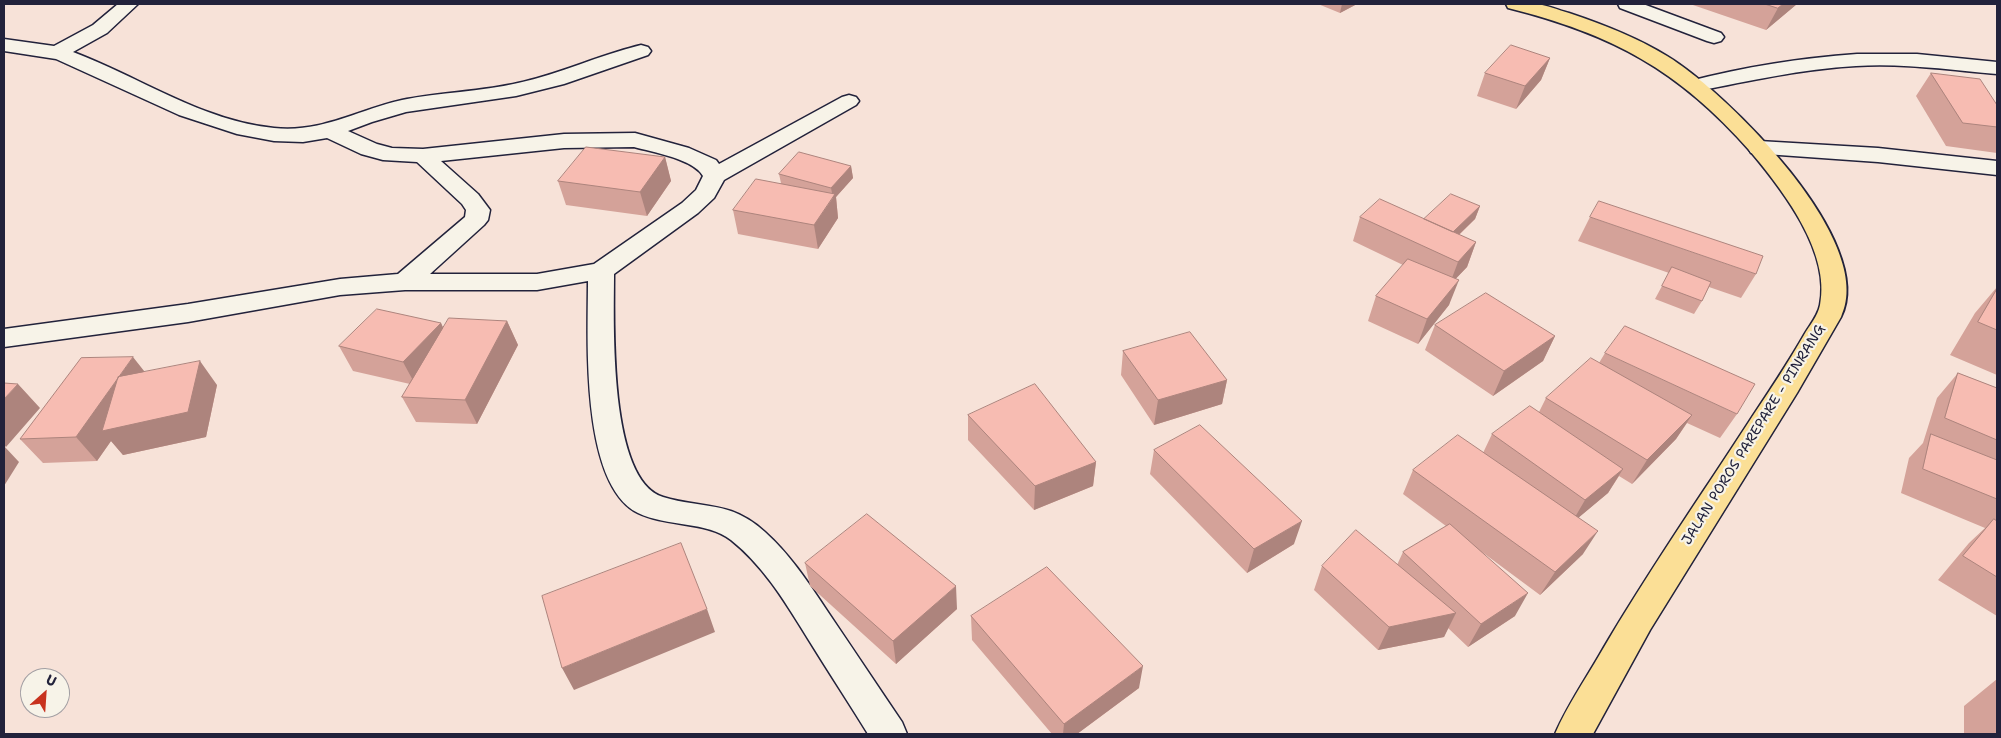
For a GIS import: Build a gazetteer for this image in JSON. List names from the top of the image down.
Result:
{
  "streets": {
    "highway": ["JALAN POROS PAREPARE - PINRANG"]
  },
  "north": "top right"
}
